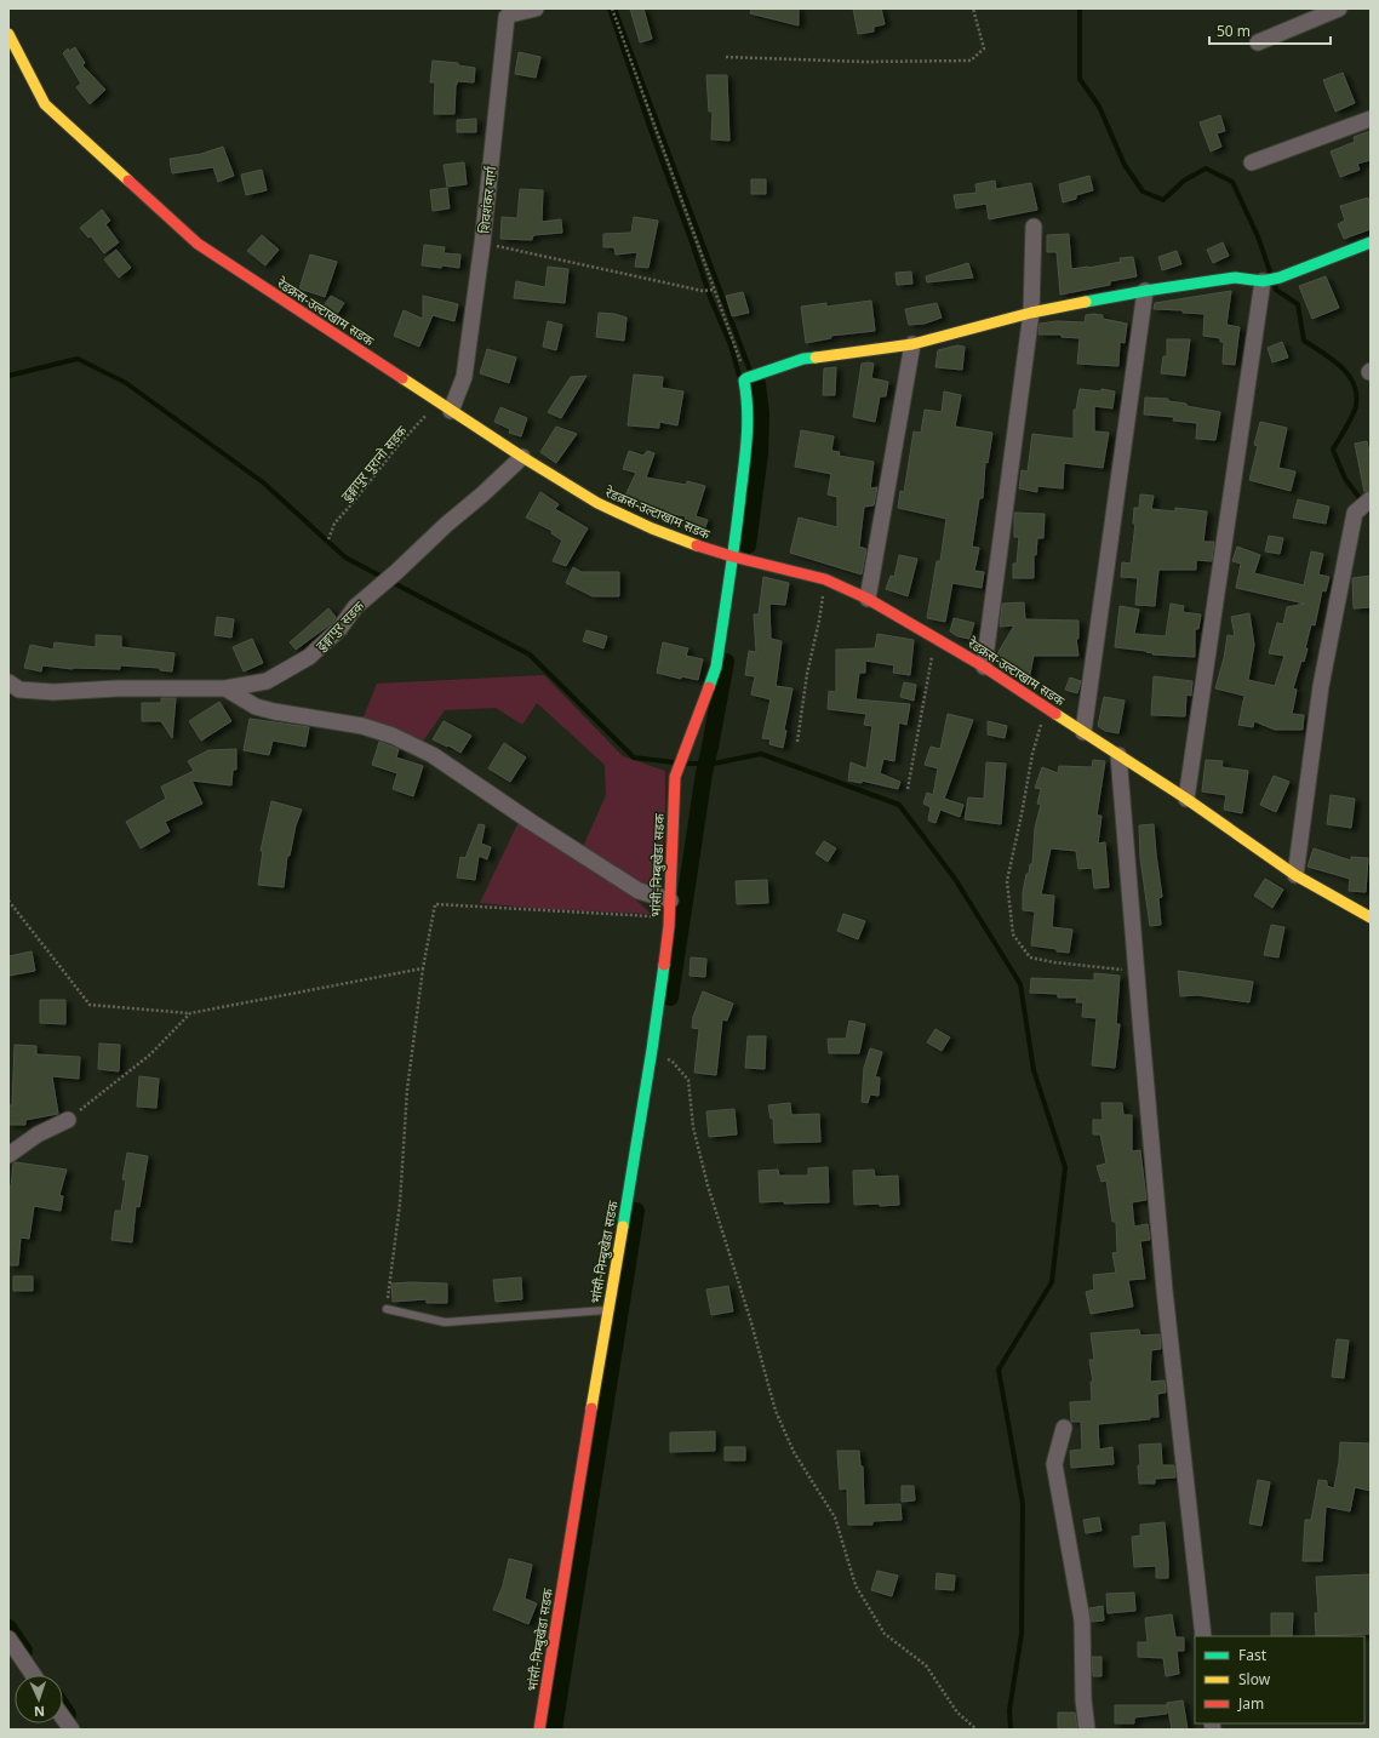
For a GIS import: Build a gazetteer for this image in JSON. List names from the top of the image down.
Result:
{
  "streets": {
    "street": [
      "शिवशंकर मार्ग",
      "रेडक्रस-उल्टाखाम सडक",
      "ढुङ्गापुर सडक",
      "भांसी-निम्बुखेडा सडक"
    ],
    "path": ["ढुङ्गापुर पुरानो सडक"]
  },
  "crossings": [
    ["शिवशंकर मार्ग", "रेडक्रस-उल्टाखाम सडक"],
    ["शिवशंकर मार्ग", "ढुङ्गापुर पुरानो सडक"],
    ["रेडक्रस-उल्टाखाम सडक", "ढुङ्गापुर पुरानो सडक"],
    ["रेडक्रस-उल्टाखाम सडक", "ढुङ्गापुर सडक"],
    ["रेडक्रस-उल्टाखाम सडक", "भांसी-निम्बुखेडा सडक"]
  ],
  "legend": ["Fast", "Slow", "Jam"],
  "scale_bar": "50 m",
  "north": "bottom"
}
